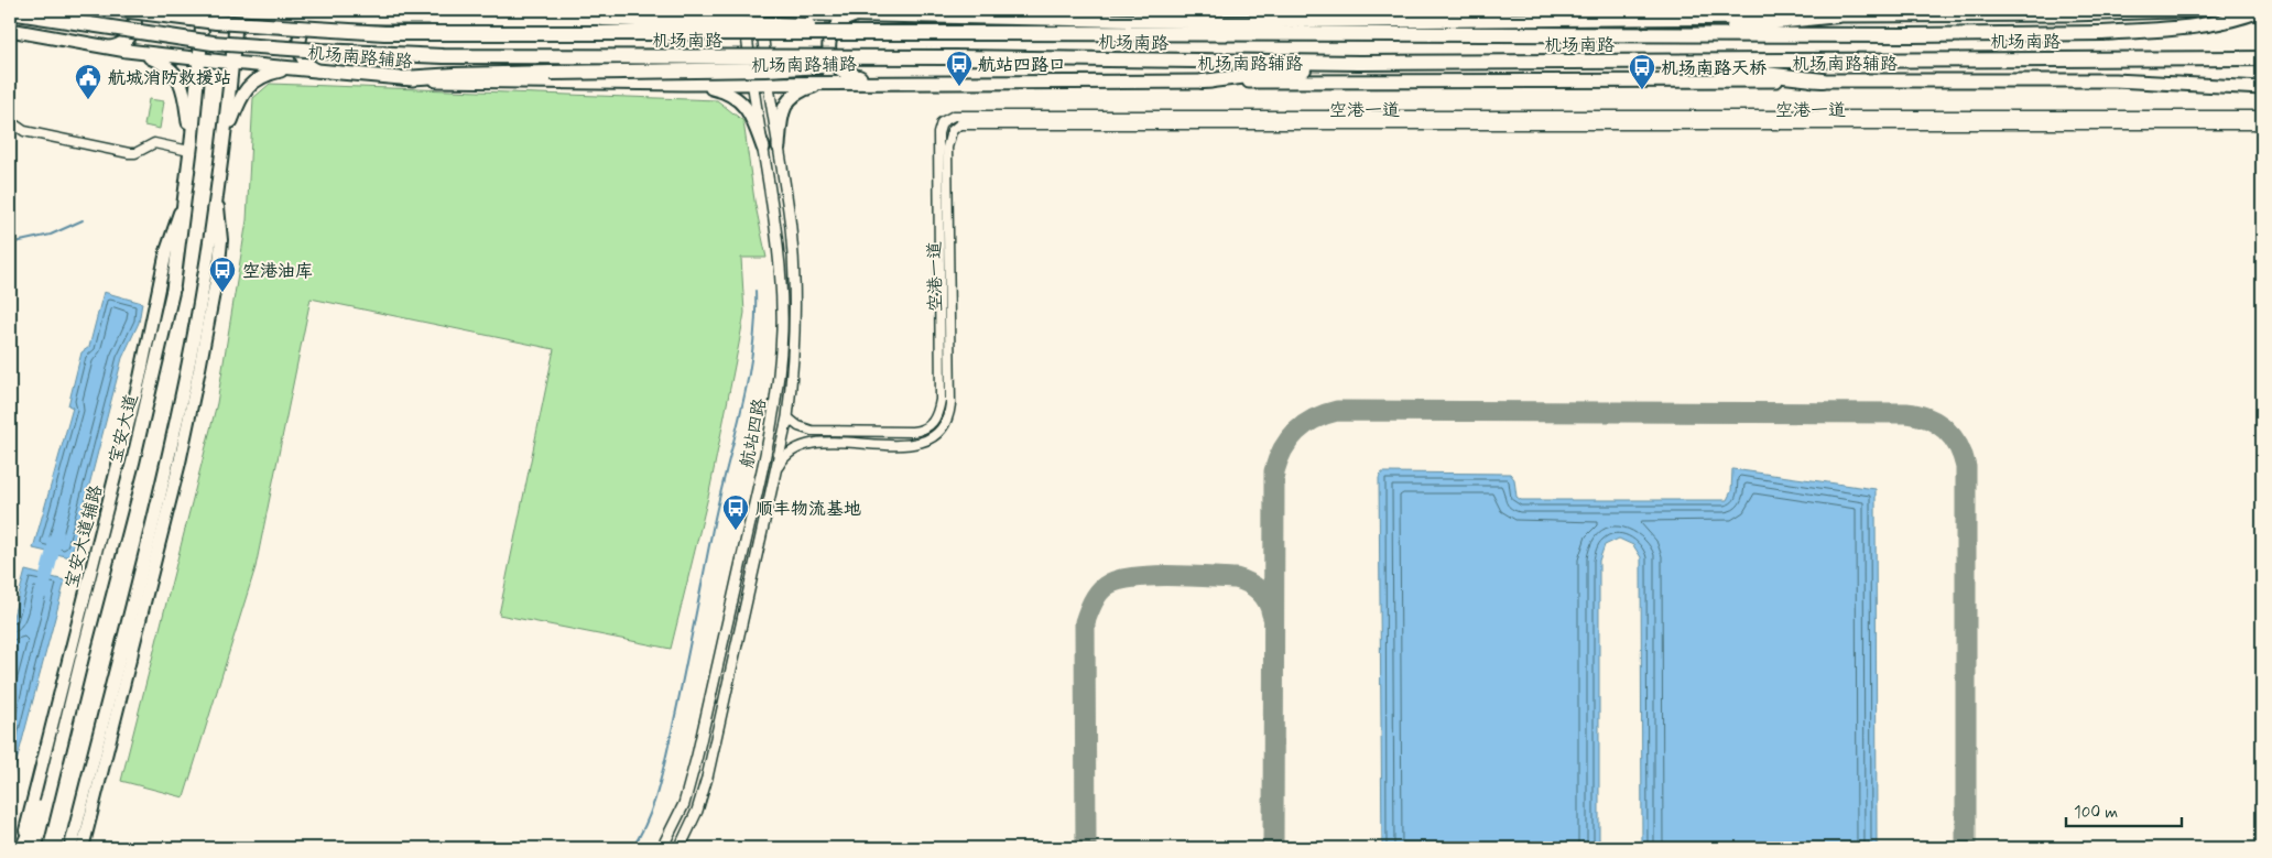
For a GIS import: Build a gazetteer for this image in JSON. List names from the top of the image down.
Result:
{
  "streets": {
    "highway": ["机场南路"],
    "main road": ["机场南路辅路", "宝安大道", "宝安大道辅路"],
    "street": ["空港一道", "航站四路"]
  },
  "crossings": [
    ["机场南路辅路", "宝安大道"],
    ["机场南路辅路", "航站四路"],
    ["空港一道", "航站四路"],
    ["宝安大道", "宝安大道辅路"]
  ],
  "places": {
    "bus stop": [
      "航站四路口",
      "机场南路天桥",
      "空港油库",
      "顺丰物流基地"
    ],
    "public building": ["航城消防救援站"]
  },
  "scale_bar": "100 m"
}
